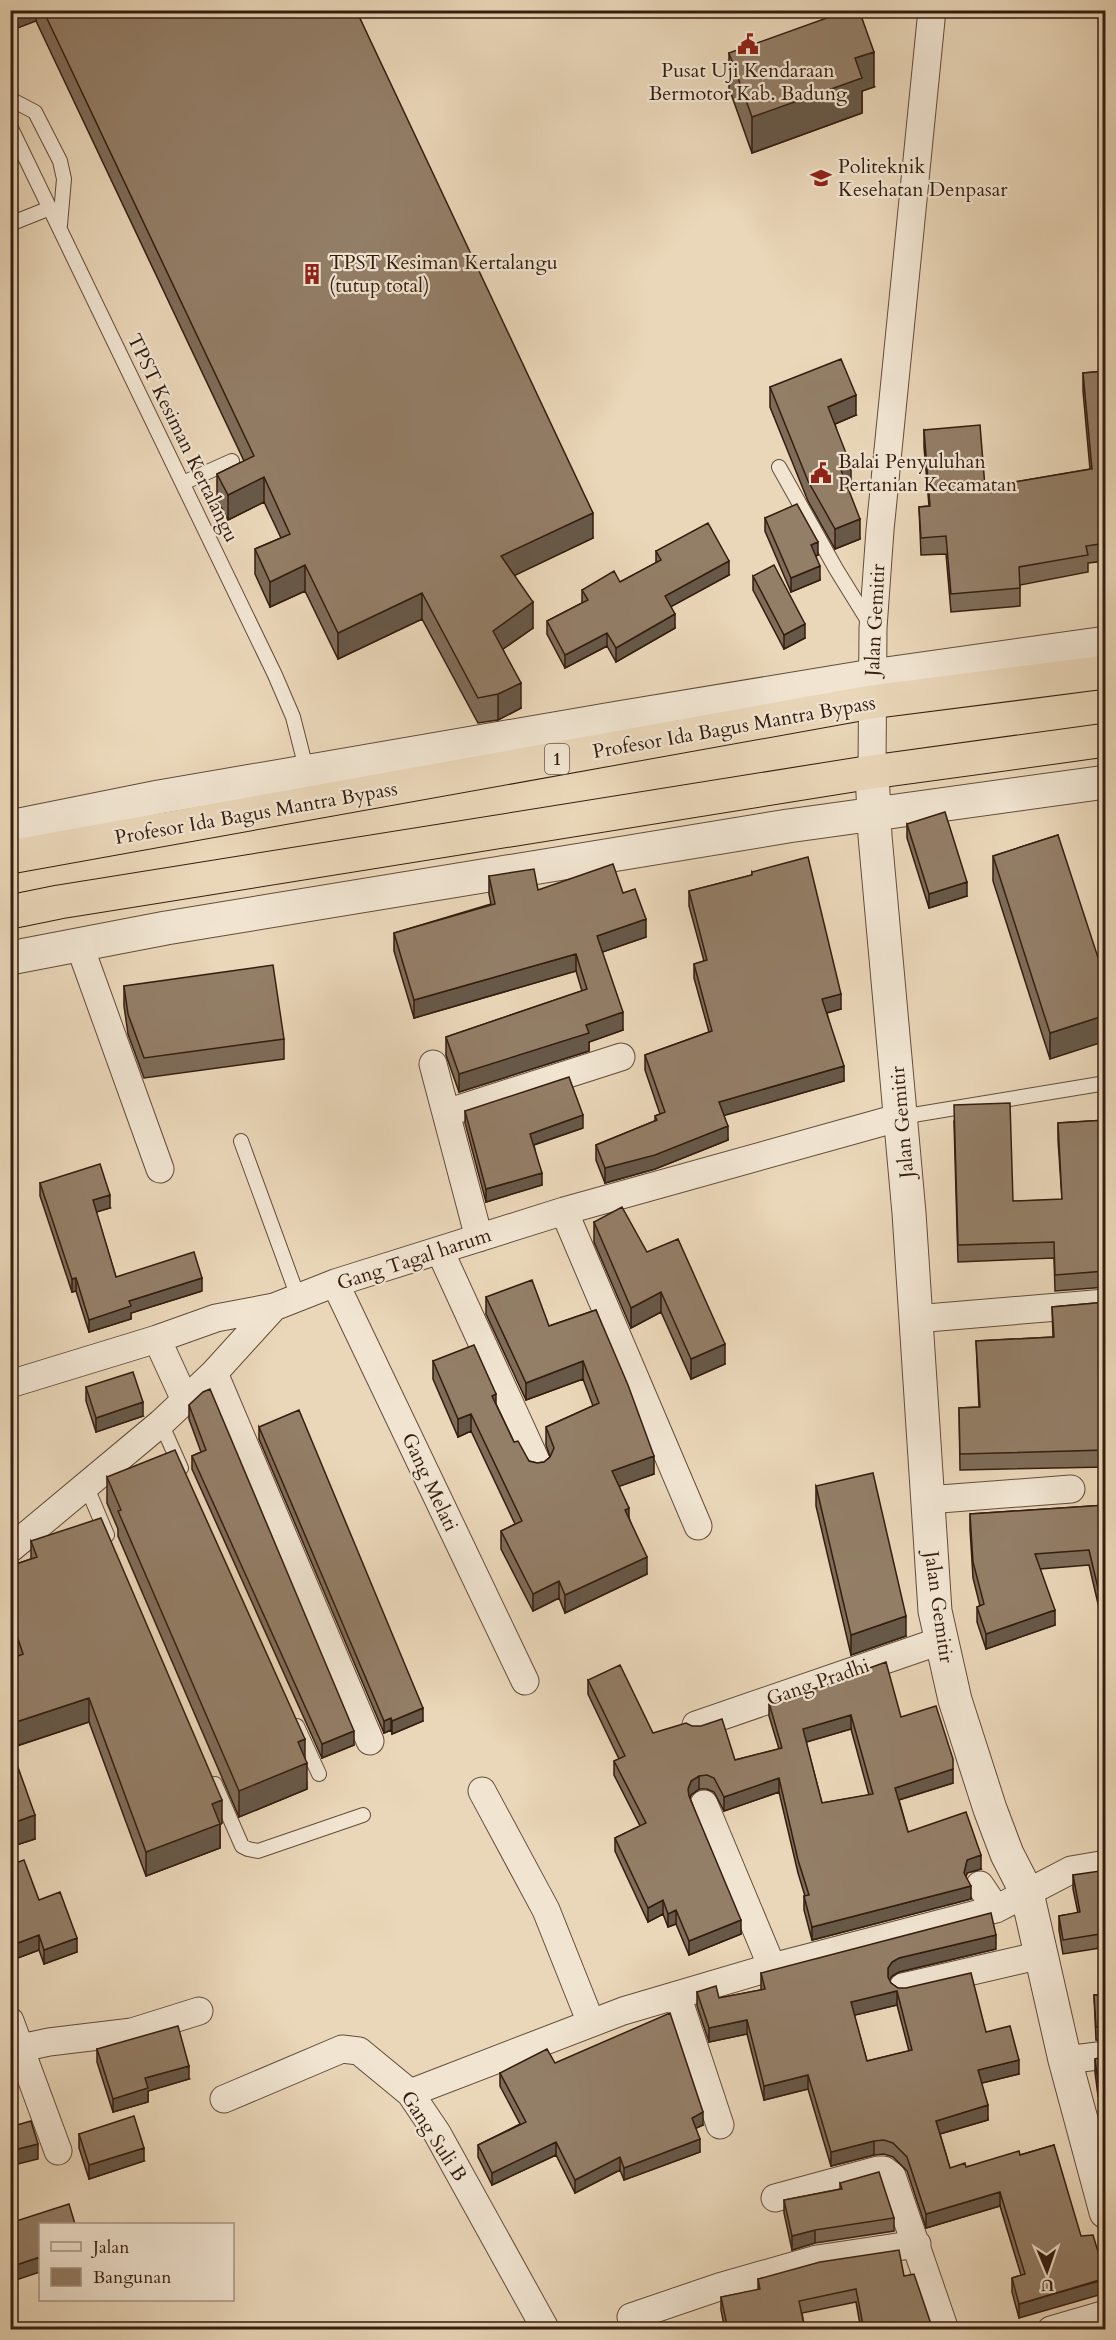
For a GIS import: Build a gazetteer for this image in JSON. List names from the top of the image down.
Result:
{
  "streets": {
    "highway": ["Profesor Ida Bagus Mantra Bypass", "1"],
    "street": [
      "Jalan Gemitir",
      "Gang Tagal harum",
      "Gang Melati",
      "Gang Pradhi",
      "Gang Suli B"
    ],
    "lane": ["TPST Kesiman Kertalangu"]
  },
  "crossings": [
    ["Jalan Gemitir", "Profesor Ida Bagus Mantra Bypass"],
    ["Jalan Gemitir", "Gang Tagal harum"],
    ["Jalan Gemitir", "Gang Pradhi"],
    ["Gang Tagal harum", "Gang Melati"]
  ],
  "places": {
    "public building": ["Pusat Uji Kendaraan Bermotor Kab. Badung", "Balai Penyuluhan Pertanian Kecamatan"],
    "school or university": ["Politeknik Kesehatan Denpasar"],
    "building": ["TPST Kesiman Kertalangu (tutup total)"]
  },
  "legend": ["Jalan", "Bangunan"],
  "north": "bottom"
}
